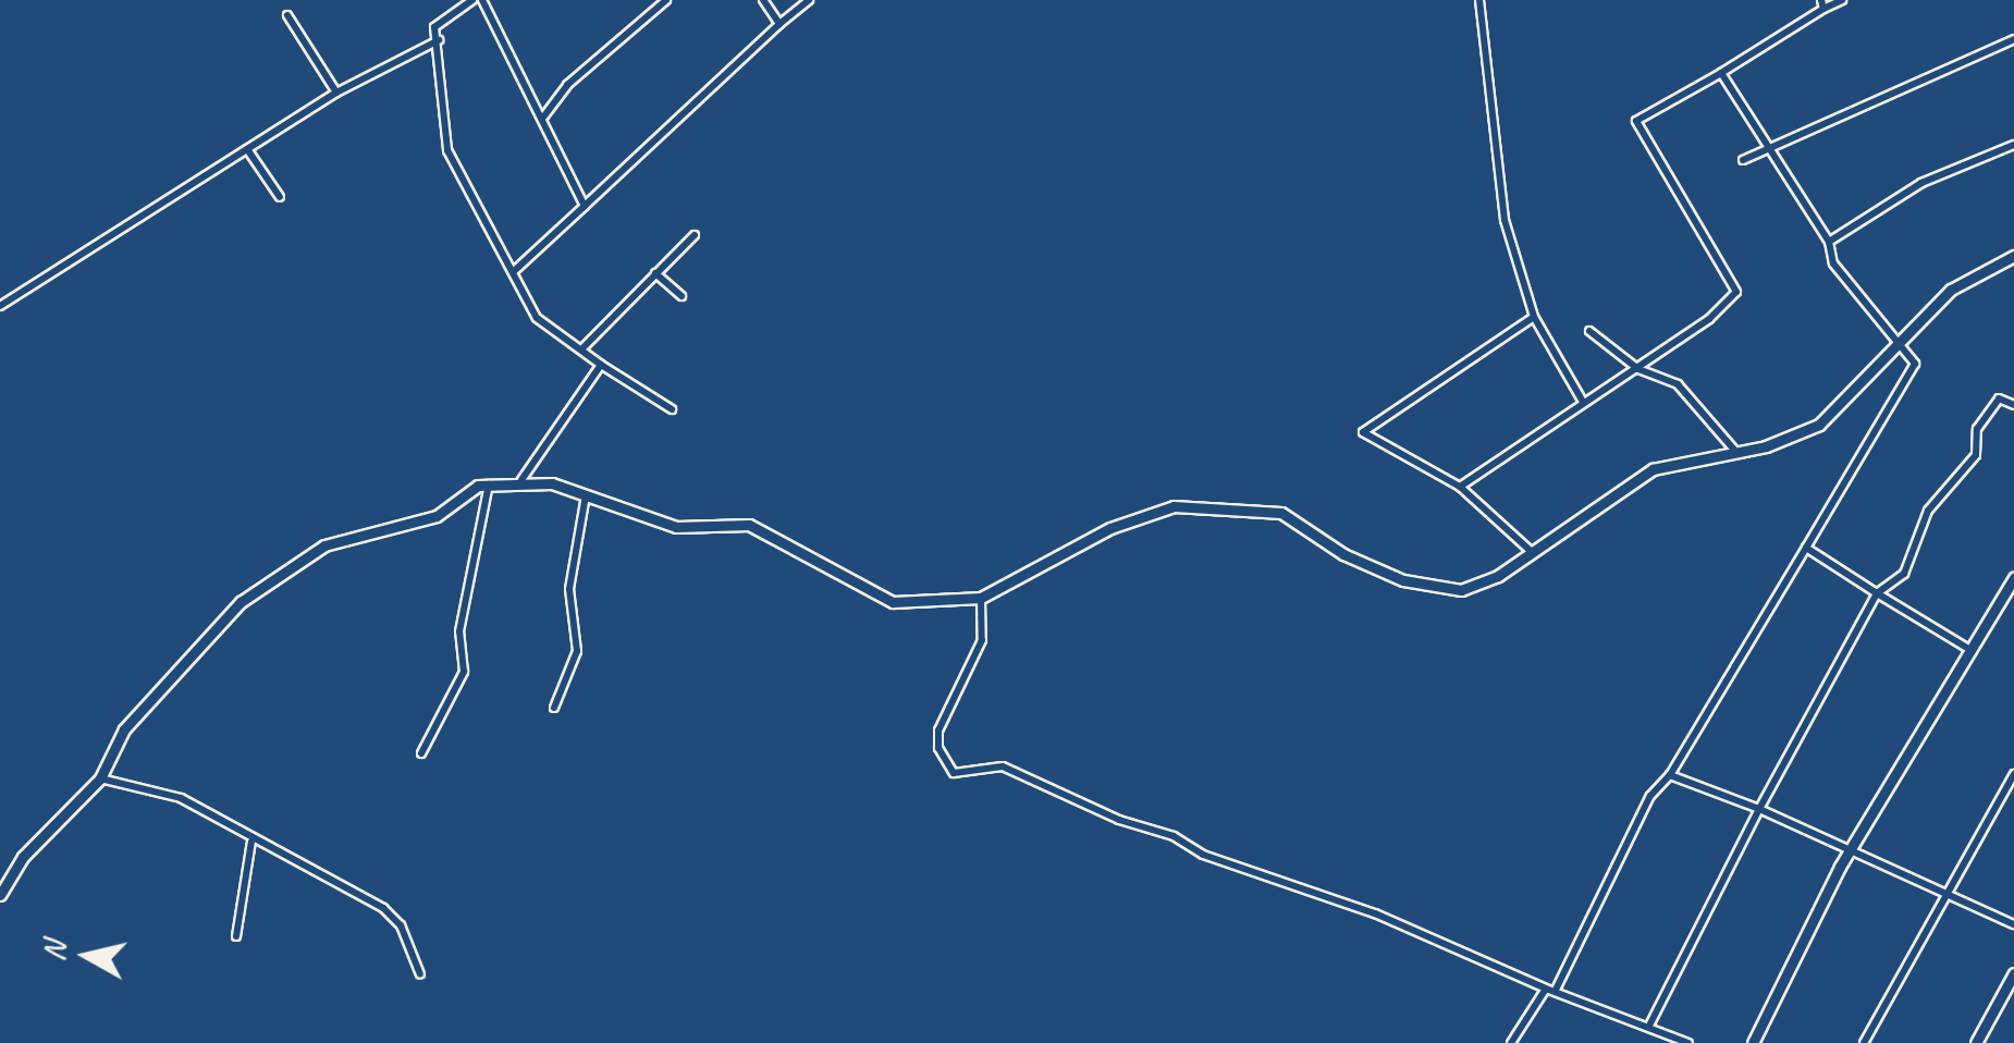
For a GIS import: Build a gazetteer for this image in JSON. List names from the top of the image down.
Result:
{
  "north": "left"
}
